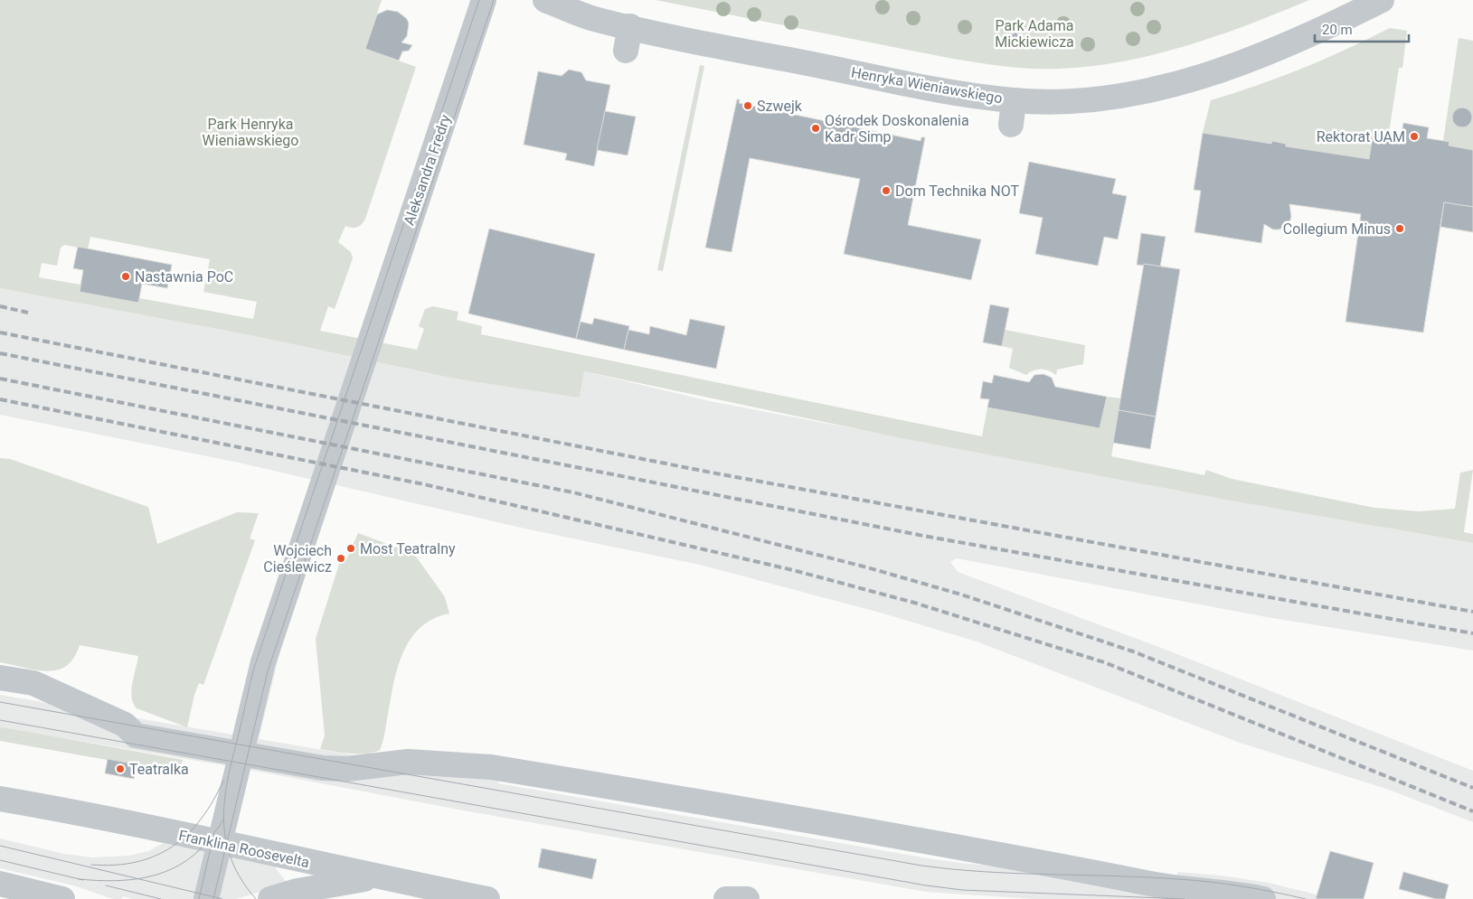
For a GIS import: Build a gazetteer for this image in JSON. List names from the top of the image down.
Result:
{
  "streets": {
    "street": ["Henryka Wieniawskiego", "Aleksandra Fredry", "Franklina Roosevelta"]
  },
  "crossings": [
    ["Aleksandra Fredry", "Franklina Roosevelta"]
  ],
  "parks": ["Park Adama Mickiewicza", "Park Henryka Wieniawskiego"],
  "places": [
    "Szwejk",
    "Ośrodek Doskonalenia Kadr Simp",
    "Rektorat UAM",
    "Dom Technika NOT",
    "Collegium Minus",
    "Nastawnia PoC",
    "Most Teatralny",
    "Wojciech Cieślewicz",
    "Teatralka"
  ],
  "scale_bar": "20 m"
}
